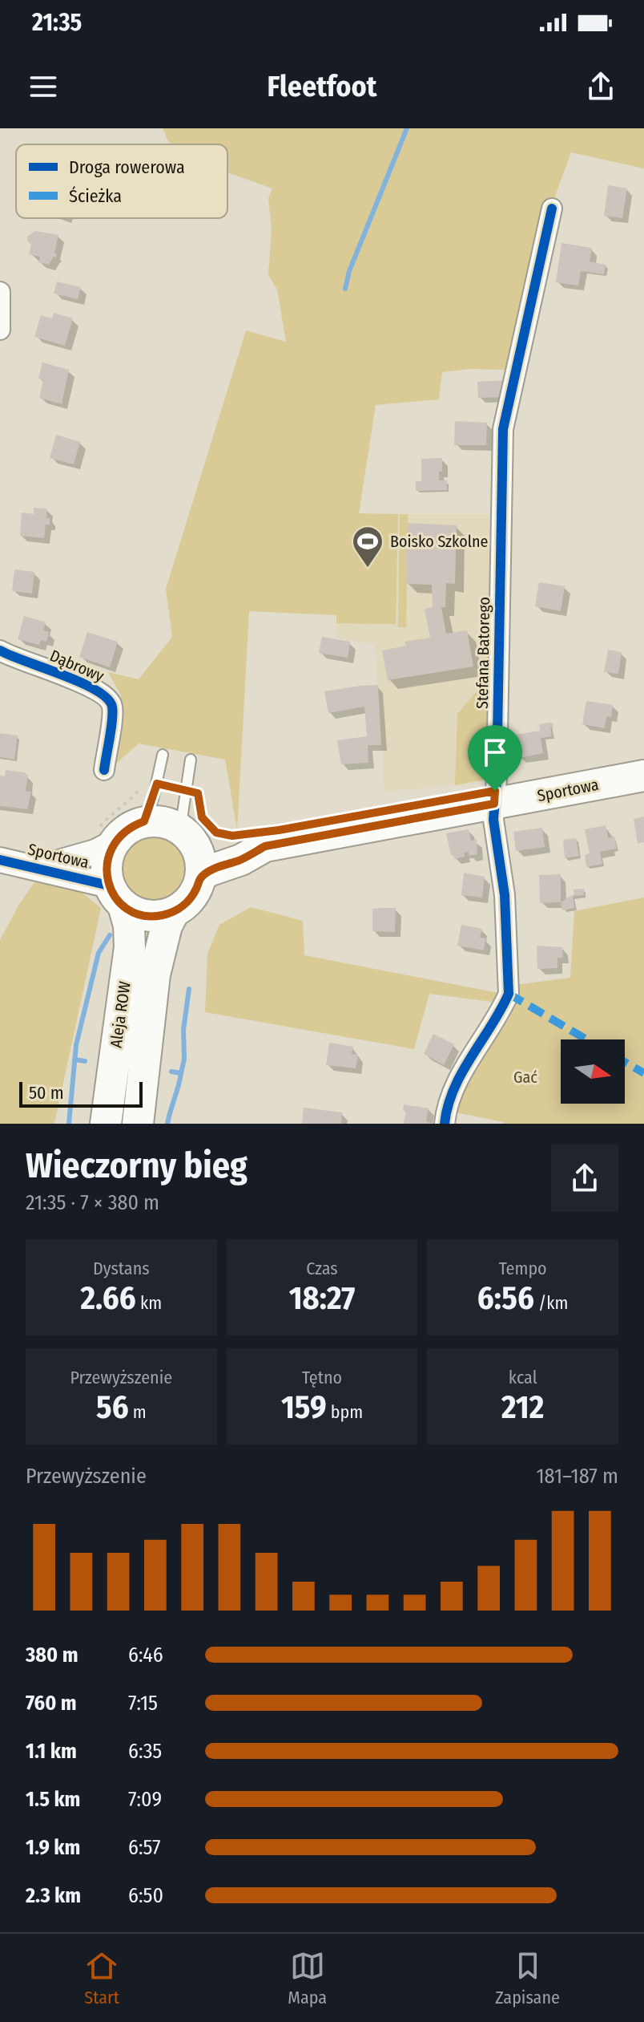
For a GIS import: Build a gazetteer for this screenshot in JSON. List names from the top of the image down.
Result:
{
  "streets": {
    "main road": ["Sportowa", "Aleja ROW"],
    "street": ["Stefana Batorego", "Dąbrowy"]
  },
  "crossings": [
    ["Stefana Batorego", "Sportowa"],
    ["Sportowa", "Aleja ROW"]
  ],
  "parks": ["Gać"],
  "places": {
    "sports": ["Boisko Szkolne"]
  },
  "legend": ["Droga rowerowa", "Ścieżka"],
  "scale_bar": "50 m",
  "north": "right",
  "page": {
    "status": "21:35",
    "header": "Fleetfoot",
    "scale": "50 m",
    "heading": ["Wieczorny bieg", "21:35 · 7 × 380 m"],
    "stats": [
      ["Dystans", "2.66 km"],
      ["Czas", "18:27"],
      ["Tempo", "6:56 /km"],
      ["Przewyższenie", "56 m"],
      ["Tętno", "159 bpm"],
      ["kcal", "212"]
    ],
    "chart": ["Przewyższenie", "181–187 m"],
    "list": [
      {
        "name": "380 m",
        "note": "6:46"
      },
      {
        "name": "760 m",
        "note": "7:15"
      },
      {
        "name": "1.1 km",
        "note": "6:35"
      },
      {
        "name": "1.5 km",
        "note": "7:09"
      },
      {
        "name": "1.9 km",
        "note": "6:57"
      },
      {
        "name": "2.3 km",
        "note": "6:50"
      }
    ],
    "tabs": ["Start", "Mapa", "Zapisane"]
  }
}
